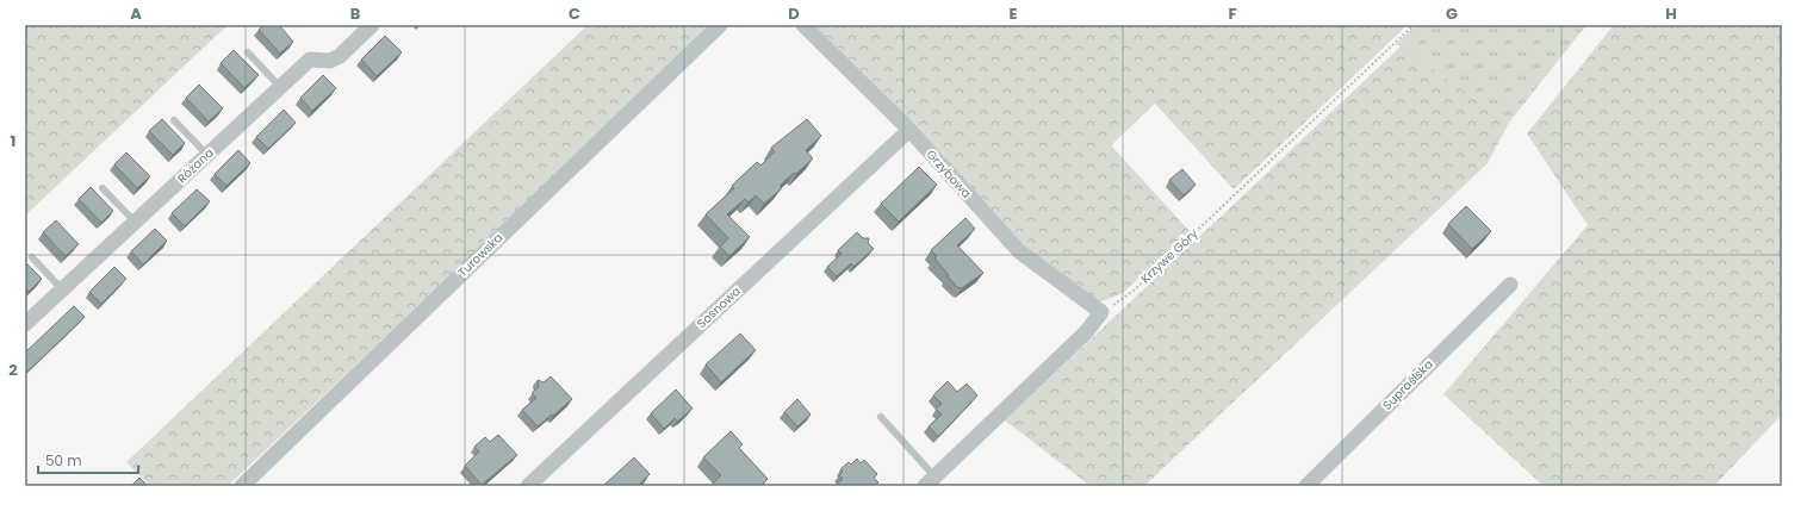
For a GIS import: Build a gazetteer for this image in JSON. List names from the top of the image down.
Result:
{
  "streets": {
    "street": [
      "Różana",
      "Grzybowa",
      "Turowska",
      "Sosnowa",
      "Supraślska"
    ],
    "path": ["Krzywe Góry"]
  },
  "crossings": [
    ["Grzybowa", "Krzywe Góry"],
    ["Grzybowa", "Sosnowa"]
  ],
  "scale_bar": "50 m",
  "grid": {
    "columns": [
      "A",
      "B",
      "C",
      "D",
      "E",
      "F",
      "G",
      "H"
    ],
    "rows": ["1", "2"]
  }
}
